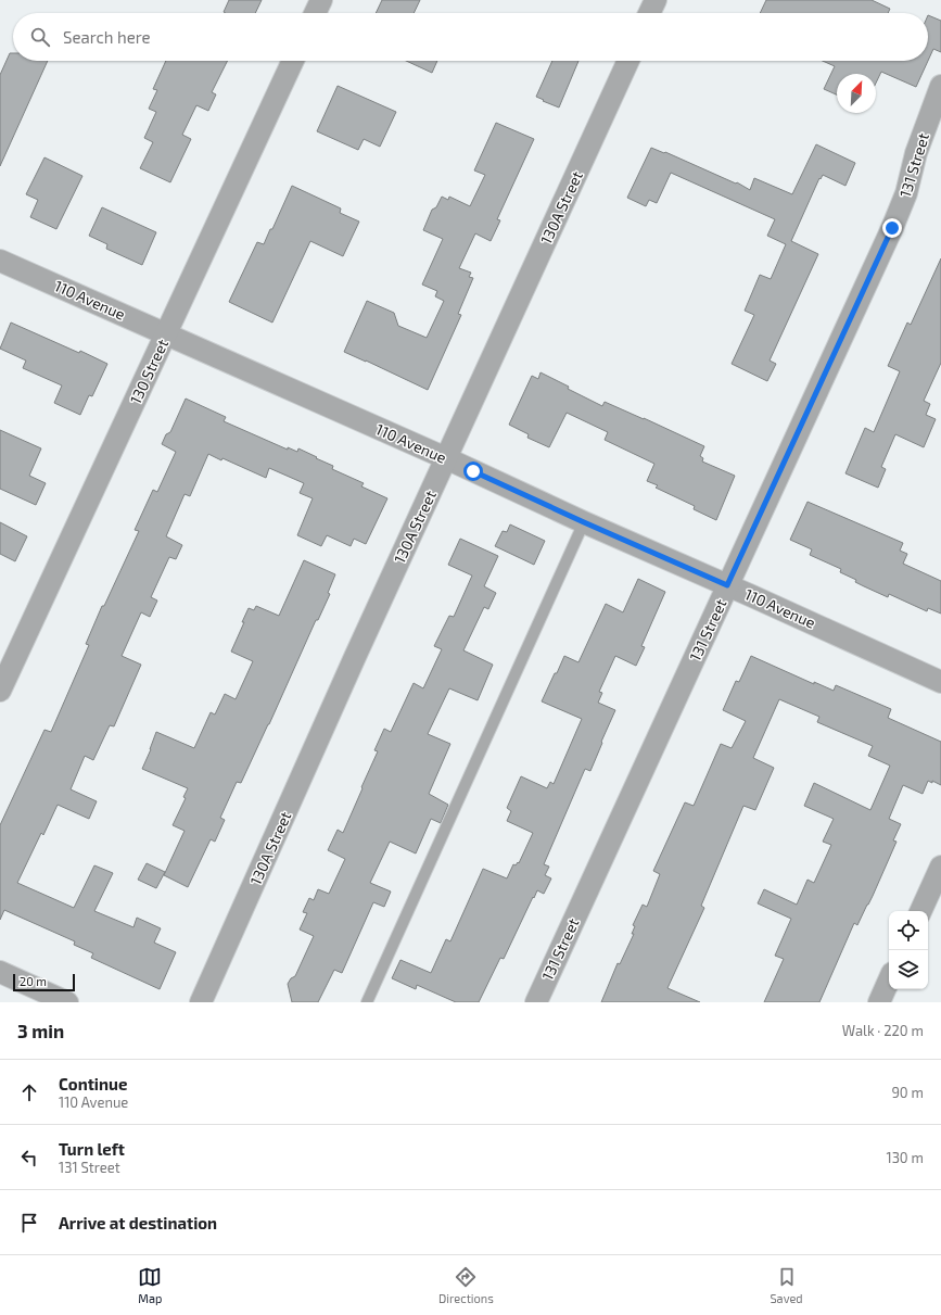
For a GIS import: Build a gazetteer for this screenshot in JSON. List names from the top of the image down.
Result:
{
  "streets": {
    "street": [
      "131 Street",
      "130A Street",
      "110 Avenue",
      "130 Street"
    ]
  },
  "crossings": [
    ["131 Street", "110 Avenue"],
    ["130A Street", "110 Avenue"],
    ["110 Avenue", "130 Street"]
  ],
  "scale_bar": "20 m",
  "north": "top right",
  "page": {
    "search": "Search here",
    "scale": "20 m",
    "heading": ["3 min", "Walk · 220 m"],
    "list": [
      ["Continue", "110 Avenue", "90 m"],
      ["Turn left", "131 Street", "130 m"],
      "Arrive at destination"
    ],
    "nav": ["Map", "Directions", "Saved"]
  }
}
